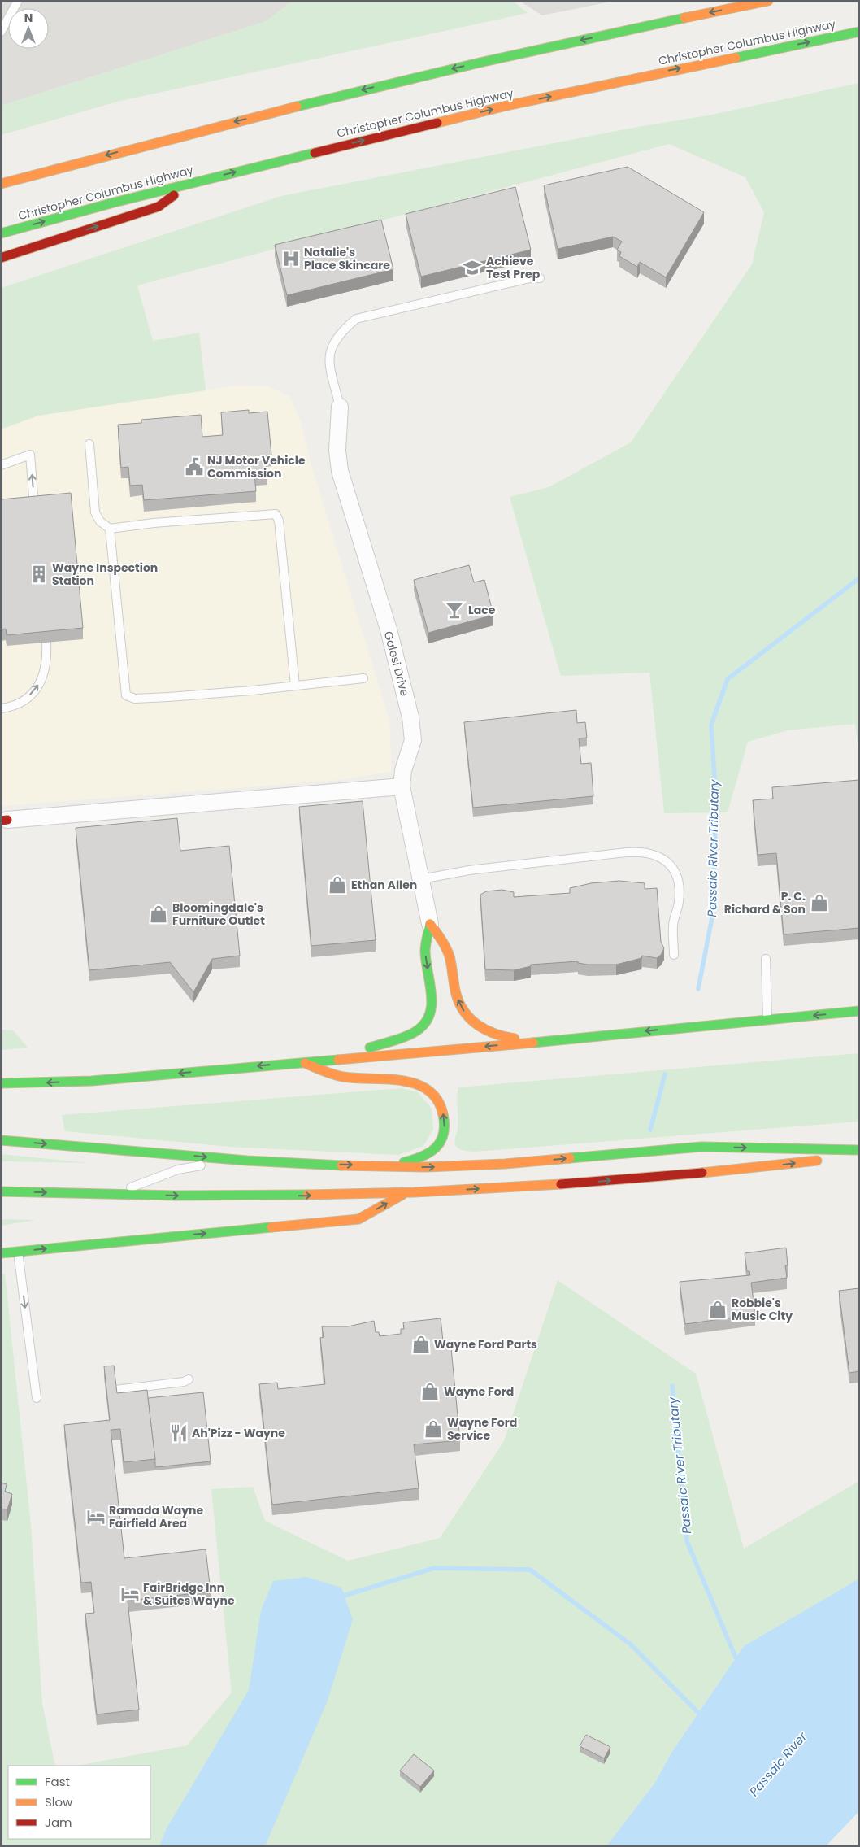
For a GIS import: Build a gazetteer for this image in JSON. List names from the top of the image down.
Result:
{
  "streets": {
    "highway": ["Christopher Columbus Highway"],
    "street": ["Galesi Drive"]
  },
  "water": ["Passaic River Tributary", "Passaic River"],
  "places": {
    "hospital": ["Natalie's Place Skincare"],
    "school or university": ["Achieve Test Prep"],
    "public building": ["NJ Motor Vehicle Commission"],
    "building": ["Wayne Inspection Station"],
    "bar": ["Lace"],
    "shop": [
      "Ethan Allen",
      "P. C. Richard & Son",
      "Bloomingdale's Furniture Outlet",
      "Robbie's Music City",
      "Wayne Ford Parts",
      "Wayne Ford",
      "Wayne Ford Service"
    ],
    "restaurant": ["Ah'Pizz - Wayne"],
    "hotel": ["Ramada Wayne Fairfield Area", "FairBridge Inn & Suites Wayne"]
  },
  "legend": ["Fast", "Slow", "Jam"],
  "north": "top"
}
